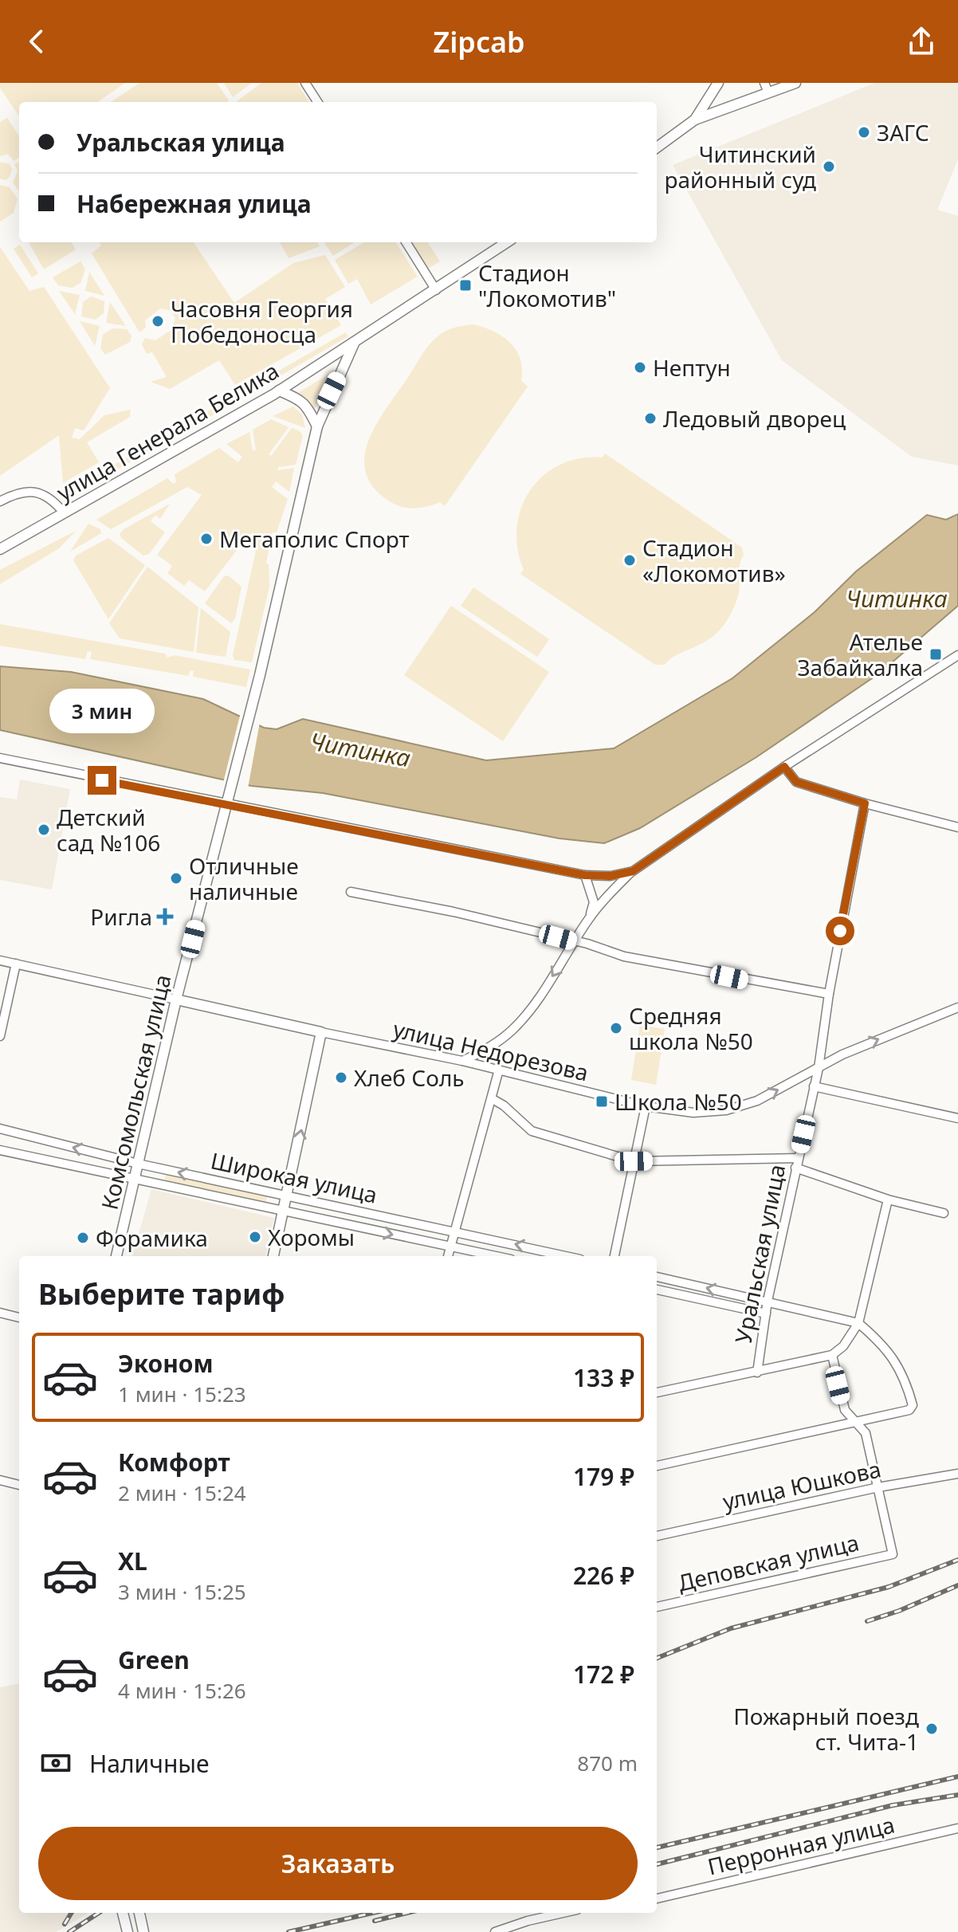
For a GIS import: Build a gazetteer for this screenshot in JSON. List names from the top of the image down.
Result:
{
  "streets": {
    "main road": ["улица Генерала Белика", "улица Недорезова", "Комсомольская улица"],
    "street": [
      "Широкая улица",
      "Уральская улица",
      "улица Юшкова",
      "Деповская улица",
      "Перронная улица"
    ]
  },
  "crossings": [
    ["улица Генерала Белика", "Комсомольская улица"],
    ["улица Недорезова", "Комсомольская улица"],
    ["улица Недорезова", "Уральская улица"],
    ["Комсомольская улица", "Широкая улица"],
    ["улица Юшкова", "Деповская улица"]
  ],
  "water": ["Читинка"],
  "places": {
    "other": [
      "ЗАГС",
      "Читинский районный суд",
      "Часовня Георгия Победоносца",
      "Нептун",
      "Ледовый дворец",
      "Мегаполис Спорт",
      "Стадион «Локомотив»",
      "Детский сад №106",
      "Отличные наличные",
      "Средняя школа №50",
      "Хлеб Соль",
      "Хоромы",
      "Форамика",
      "Пожарный поезд ст. Чита-1"
    ],
    "transit": ["Стадион \"Локомотив\"", "Ателье Забайкалка", "Школа №50"],
    "health": ["Ригла"]
  },
  "page": {
    "header": "Zipcab",
    "banner": ["Уральская улица", "Набережная улица"],
    "bubble": "3 мин",
    "heading": "Выберите тариф",
    "list": [
      {
        "name": "Эконом",
        "note": "1 мин · 15:23",
        "value": "133 ₽"
      },
      {
        "name": "Комфорт",
        "note": "2 мин · 15:24",
        "value": "179 ₽"
      },
      {
        "name": "XL",
        "note": "3 мин · 15:25",
        "value": "226 ₽"
      },
      {
        "name": "Green",
        "note": "4 мин · 15:26",
        "value": "172 ₽"
      }
    ],
    "pay": ["Наличные", "870 m"],
    "buttons": "Заказать"
  }
}
